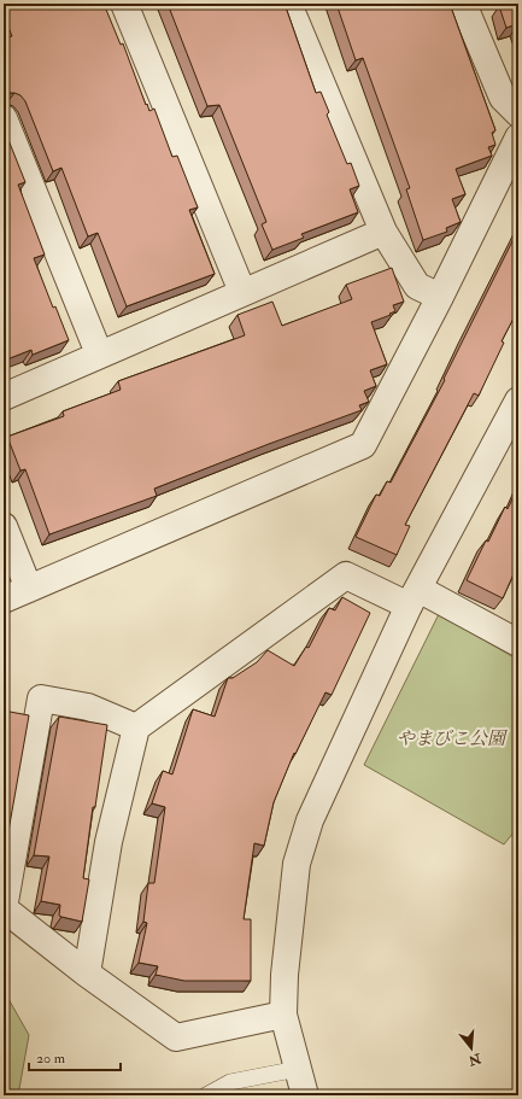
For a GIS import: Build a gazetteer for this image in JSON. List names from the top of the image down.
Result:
{
  "parks": ["やまびこ公園"],
  "scale_bar": "20 m",
  "north": "bottom"
}
